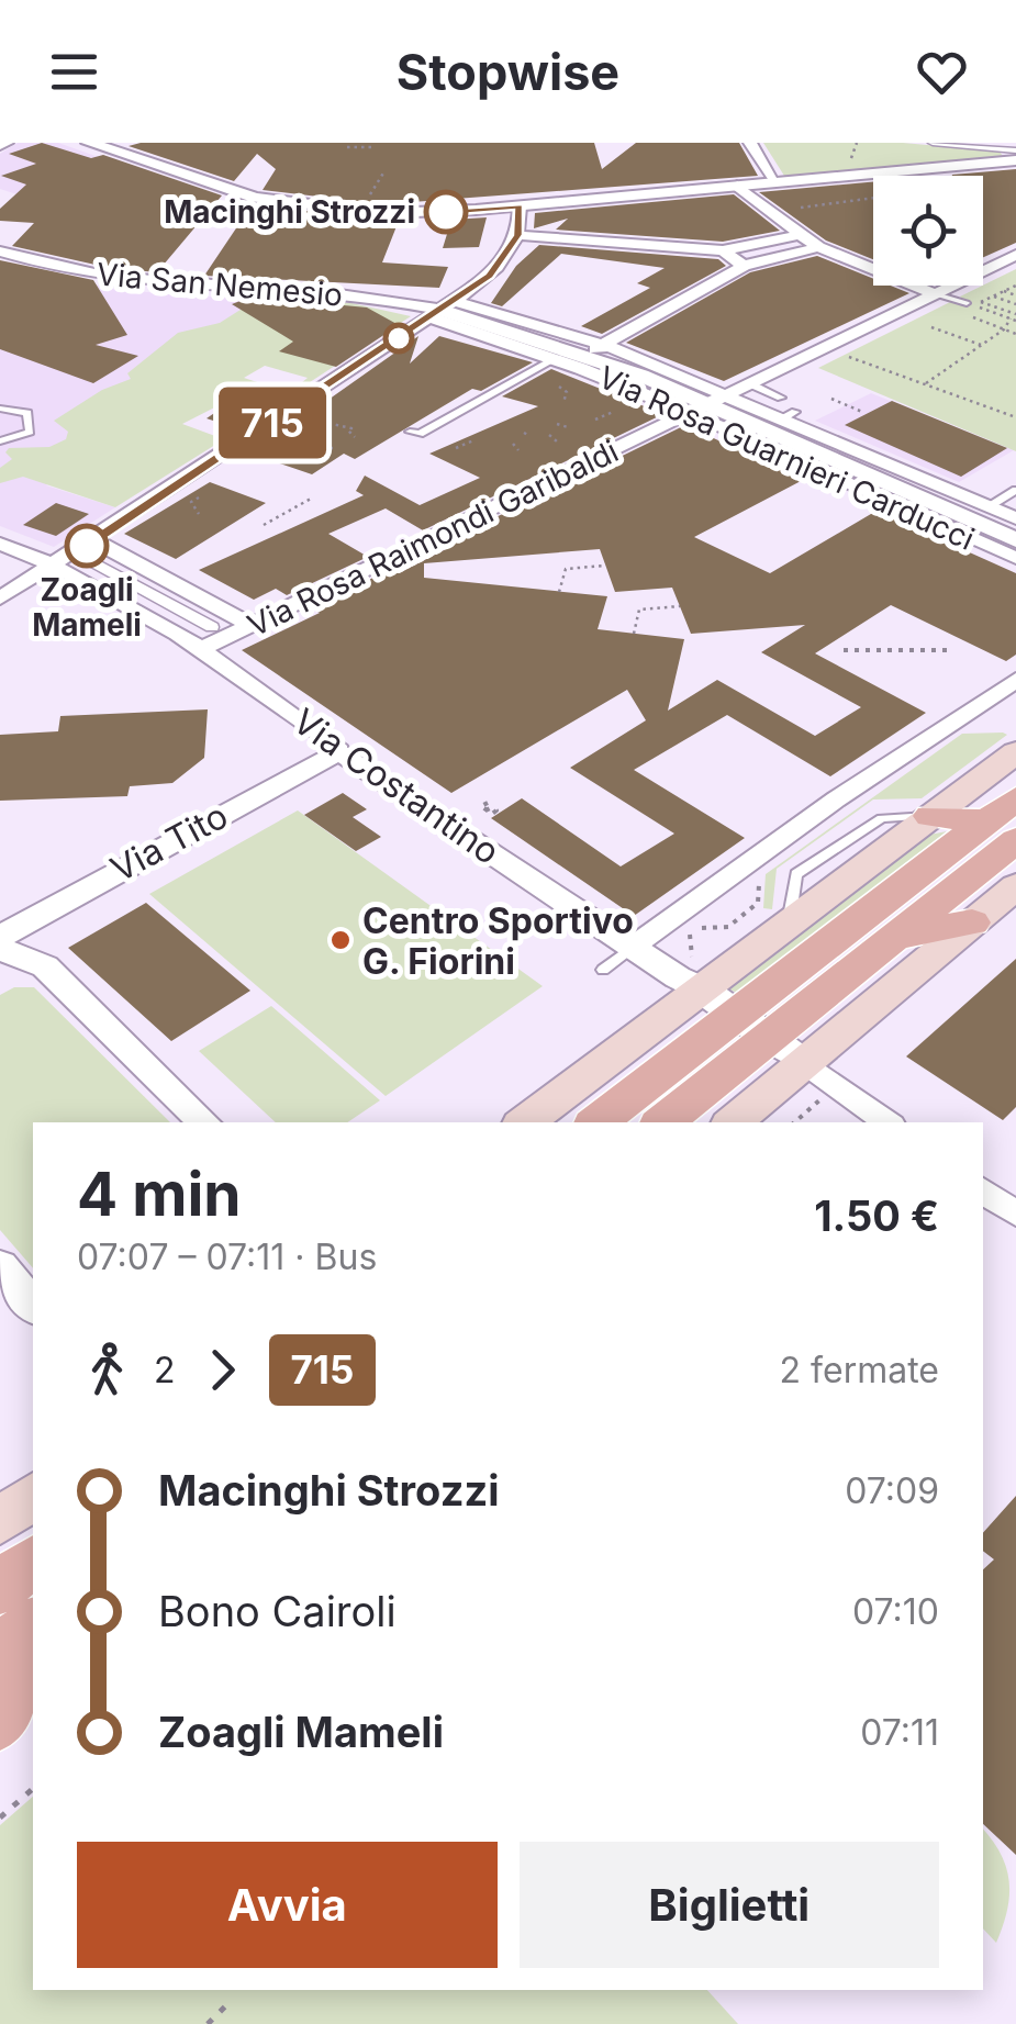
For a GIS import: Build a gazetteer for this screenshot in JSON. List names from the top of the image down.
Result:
{
  "streets": {
    "street": [
      "Via San Nemesio",
      "Via Rosa Guarnieri Carducci",
      "Via Rosa Raimondi Garibaldi",
      "Via Costantino",
      "Via Tito"
    ]
  },
  "crossings": [
    ["Via San Nemesio", "Via Rosa Guarnieri Carducci"],
    ["Via Rosa Guarnieri Carducci", "Via Rosa Raimondi Garibaldi"],
    ["Via Rosa Raimondi Garibaldi", "Via Costantino"],
    ["Via Costantino", "Via Tito"]
  ],
  "places": ["Macinghi Strozzi", "Zoagli Mameli", "Centro Sportivo G. Fiorini"],
  "lines": ["bus line 715"],
  "page": {
    "header": "Stopwise",
    "on_map": "715",
    "heading": ["4 min", "07:07 – 07:11 · Bus", "1.50 €"],
    "legs": ["2", "715", "2 fermate"],
    "list": [
      {
        "name": "Macinghi Strozzi",
        "value": "07:09"
      },
      {
        "name": "Bono Cairoli",
        "value": "07:10"
      },
      {
        "name": "Zoagli Mameli",
        "value": "07:11"
      }
    ],
    "buttons": ["Avvia", "Biglietti"]
  }
}
